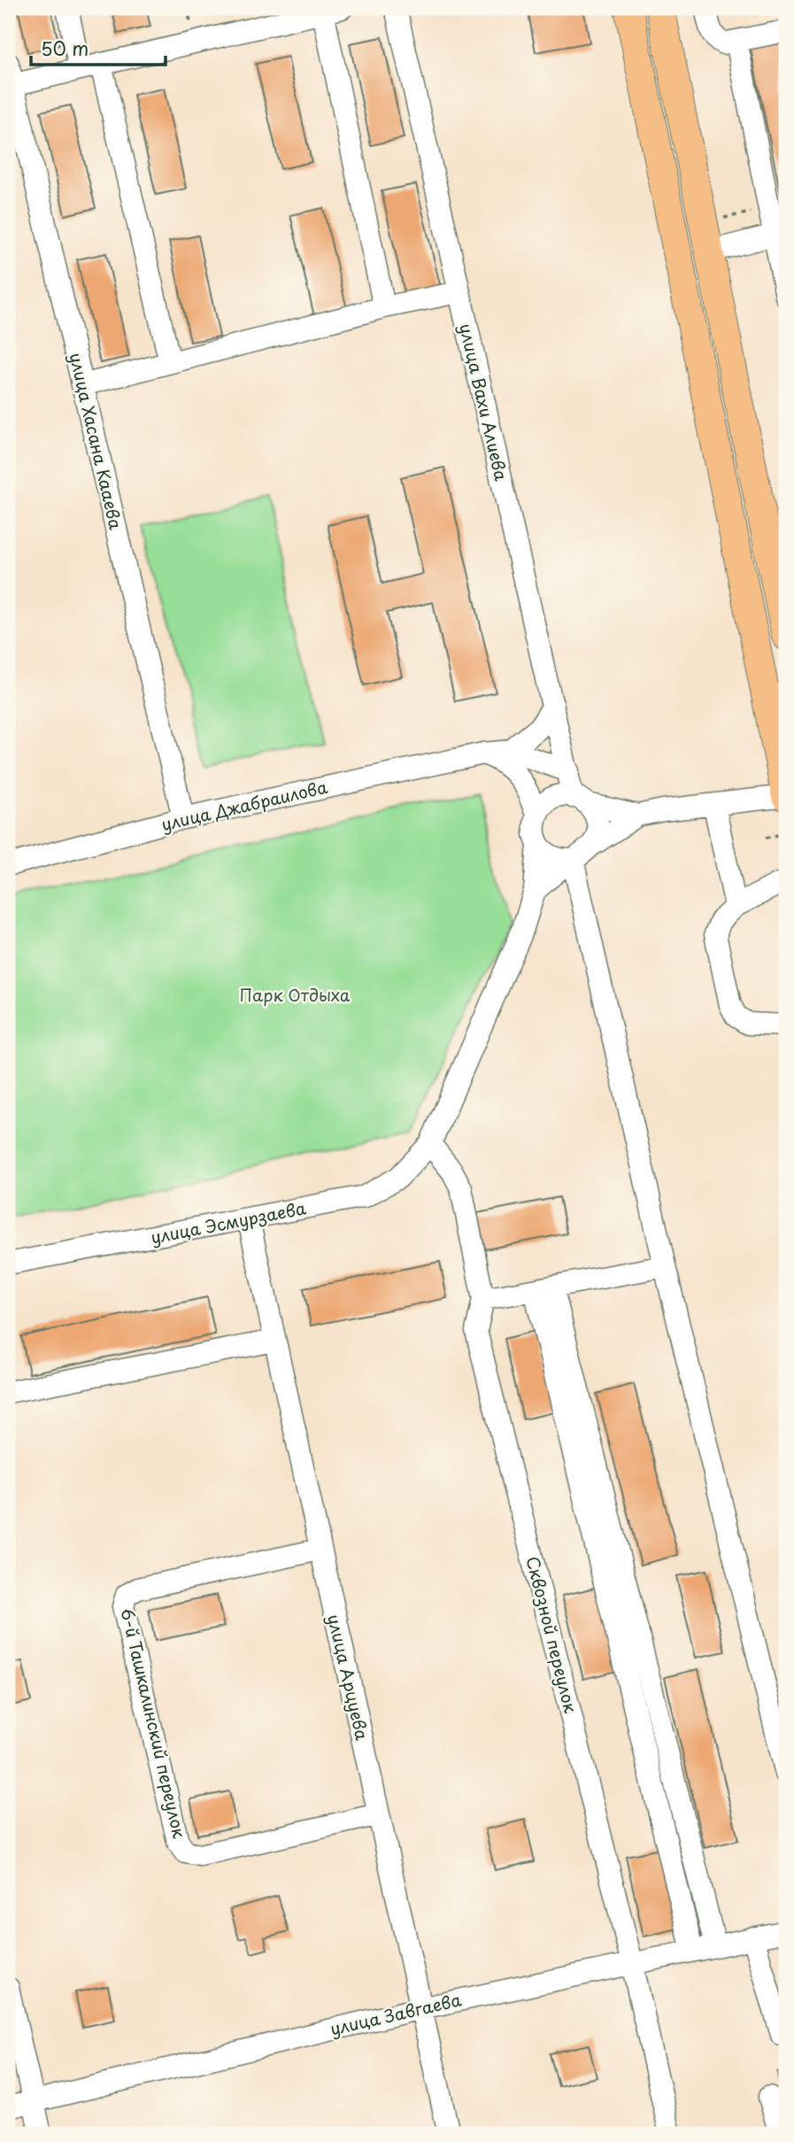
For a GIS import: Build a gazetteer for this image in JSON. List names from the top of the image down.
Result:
{
  "streets": {
    "street": [
      "улица Вахи Алиева",
      "улица Хасана Кааева",
      "улица Джабраилова",
      "улица Эсмурзаева",
      "Сквозной переулок",
      "улица Арцуева",
      "6-й Ташкалинский переулок",
      "улица Завгаева"
    ]
  },
  "crossings": [
    ["улица Вахи Алиева", "улица Джабраилова"],
    ["улица Хасана Кааева", "улица Джабраилова"],
    ["улица Эсмурзаева", "Сквозной переулок"],
    ["улица Эсмурзаева", "улица Арцуева"],
    ["Сквозной переулок", "улица Завгаева"],
    ["улица Арцуева", "6-й Ташкалинский переулок"],
    ["улица Арцуева", "улица Завгаева"]
  ],
  "parks": ["Парк Отдыха"],
  "scale_bar": "50 m"
}
